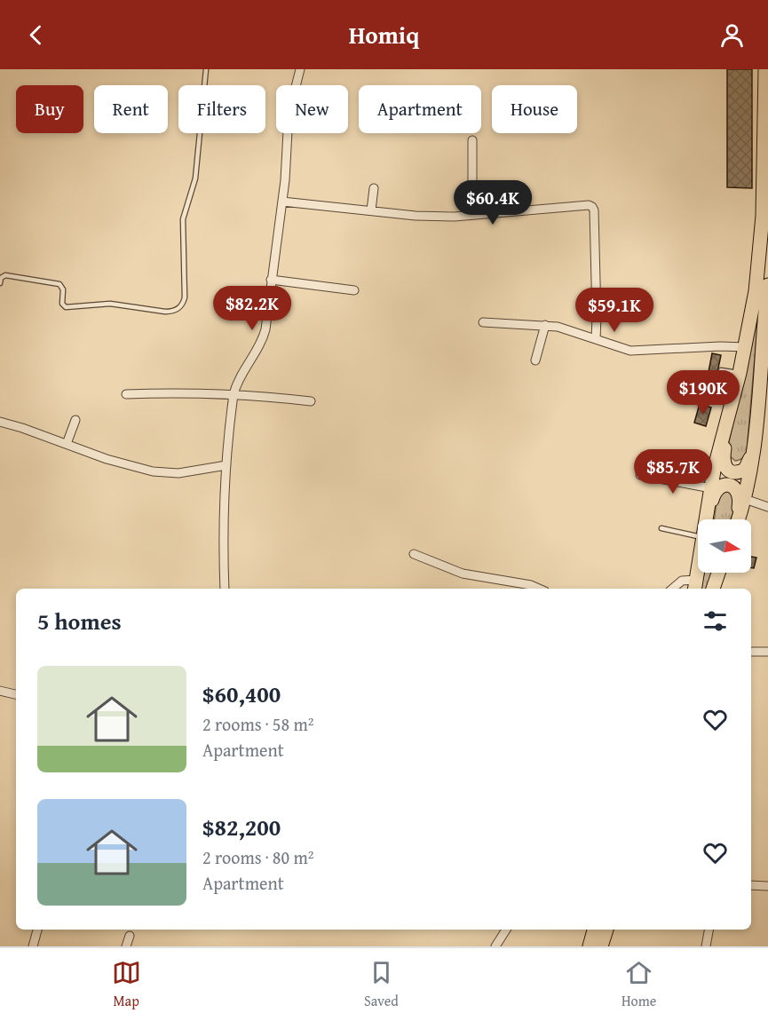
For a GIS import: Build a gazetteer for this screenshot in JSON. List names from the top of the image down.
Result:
{
  "north": "right",
  "page": {
    "header": "Homiq",
    "chip": [
      "Buy",
      "Rent",
      "Filters",
      "New",
      "Apartment",
      "House"
    ],
    "price": [
      "$60.4K",
      "$82.2K",
      "$59.1K",
      "$190K",
      "$85.7K"
    ],
    "heading": "5 homes",
    "list": [
      {
        "name": "$60,400",
        "note": "2 rooms · 58 m² · Apartment"
      },
      {
        "name": "$82,200",
        "note": "2 rooms · 80 m² · Apartment"
      }
    ],
    "tabs": ["Map", "Saved", "Home"]
  }
}
